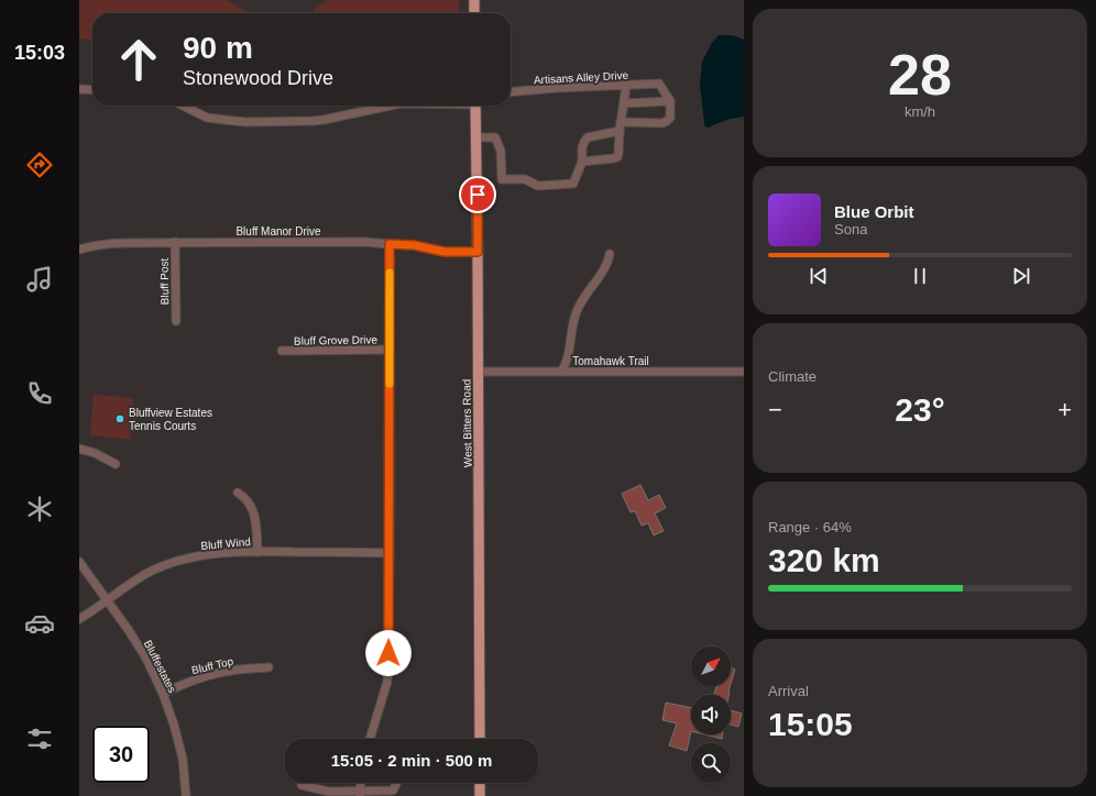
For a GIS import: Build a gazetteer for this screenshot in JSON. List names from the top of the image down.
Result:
{
  "streets": {
    "main road": ["West Bitters Road"],
    "street": [
      "Artisans Alley Drive",
      "Bluff Manor Drive",
      "Bluff Post",
      "Bluff Grove Drive",
      "Tomahawk Trail",
      "Bluff Wind",
      "Bluff Top",
      "Bluffestates"
    ]
  },
  "crossings": [
    ["Bluff Manor Drive", "Bluff Post"],
    ["Bluff Manor Drive", "West Bitters Road"],
    ["Tomahawk Trail", "West Bitters Road"],
    ["Bluff Wind", "Bluffestates"],
    ["Bluff Top", "Bluffestates"]
  ],
  "places": ["Bluffview Estates Tennis Courts"],
  "north": "top right",
  "page": {
    "tabs": "15:03",
    "tile": [
      ["28", "km/h"],
      "Climate",
      ["Range · 64%", "320 km"],
      ["Arrival", "15:05"]
    ],
    "turn": ["90 m", "Stonewood Drive"],
    "song": ["Blue Orbit", "Sona"],
    "heat": ["−", "23°", "+"],
    "limit": "30",
    "trip": "15:05 · 2 min · 500 m"
  }
}
